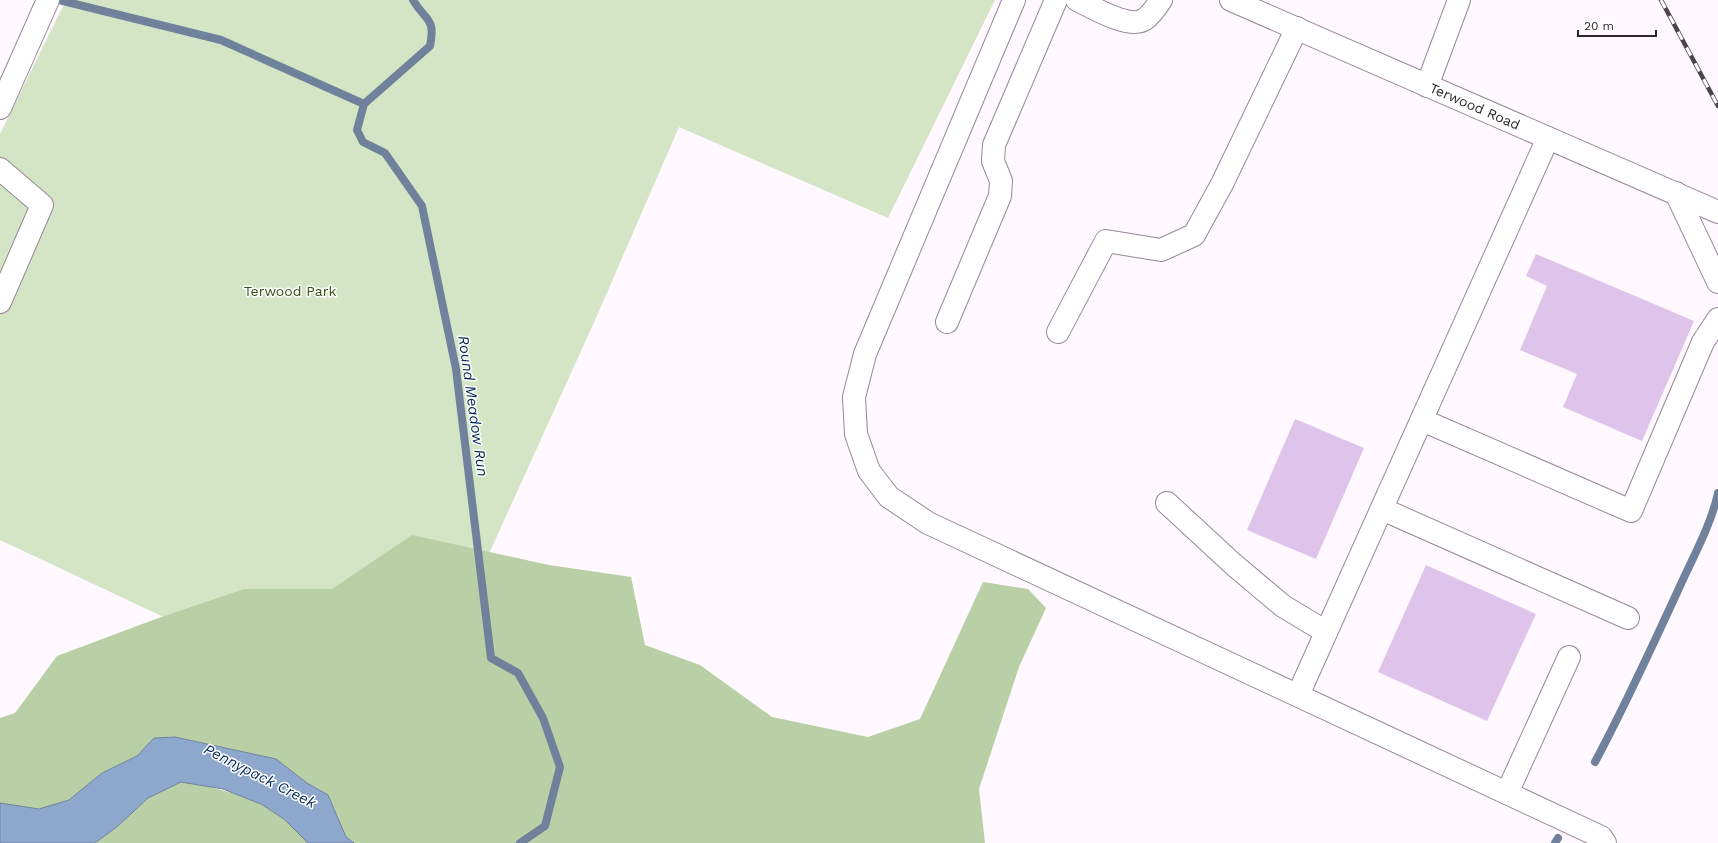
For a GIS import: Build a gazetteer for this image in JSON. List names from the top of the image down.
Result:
{
  "streets": {
    "street": ["Terwood Road"]
  },
  "water": ["Round Meadow Run", "Pennypack Creek"],
  "parks": ["Terwood Park"],
  "scale_bar": "20 m"
}
